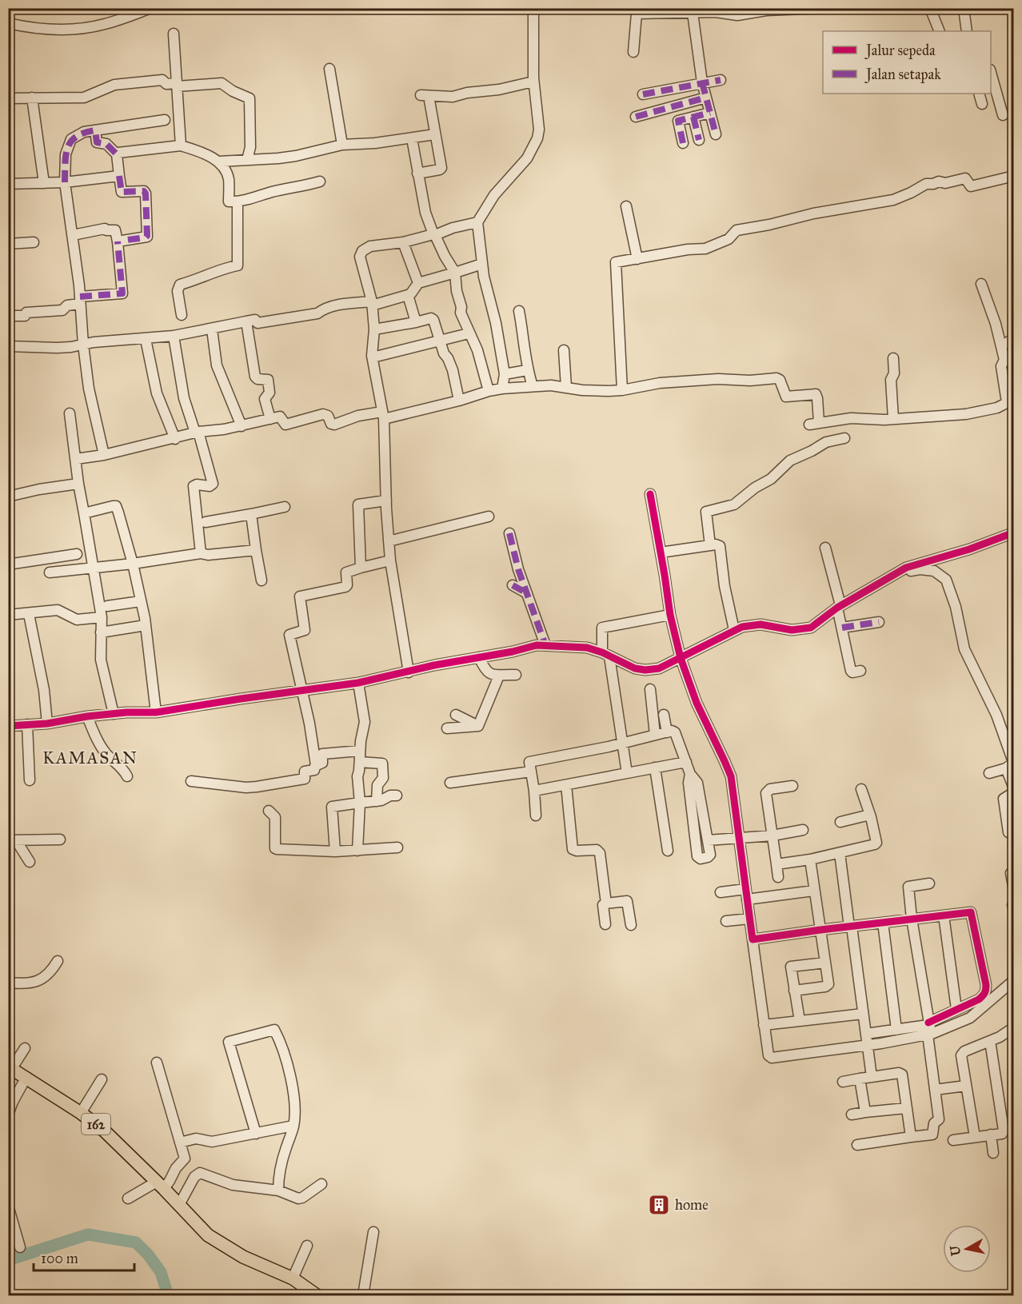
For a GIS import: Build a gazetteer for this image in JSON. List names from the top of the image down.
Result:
{
  "streets": {
    "main road": ["162"]
  },
  "districts": ["KAMASAN"],
  "places": {
    "building": ["home"]
  },
  "legend": ["Jalur sepeda", "Jalan setapak"],
  "scale_bar": "100 m",
  "north": "left"
}
